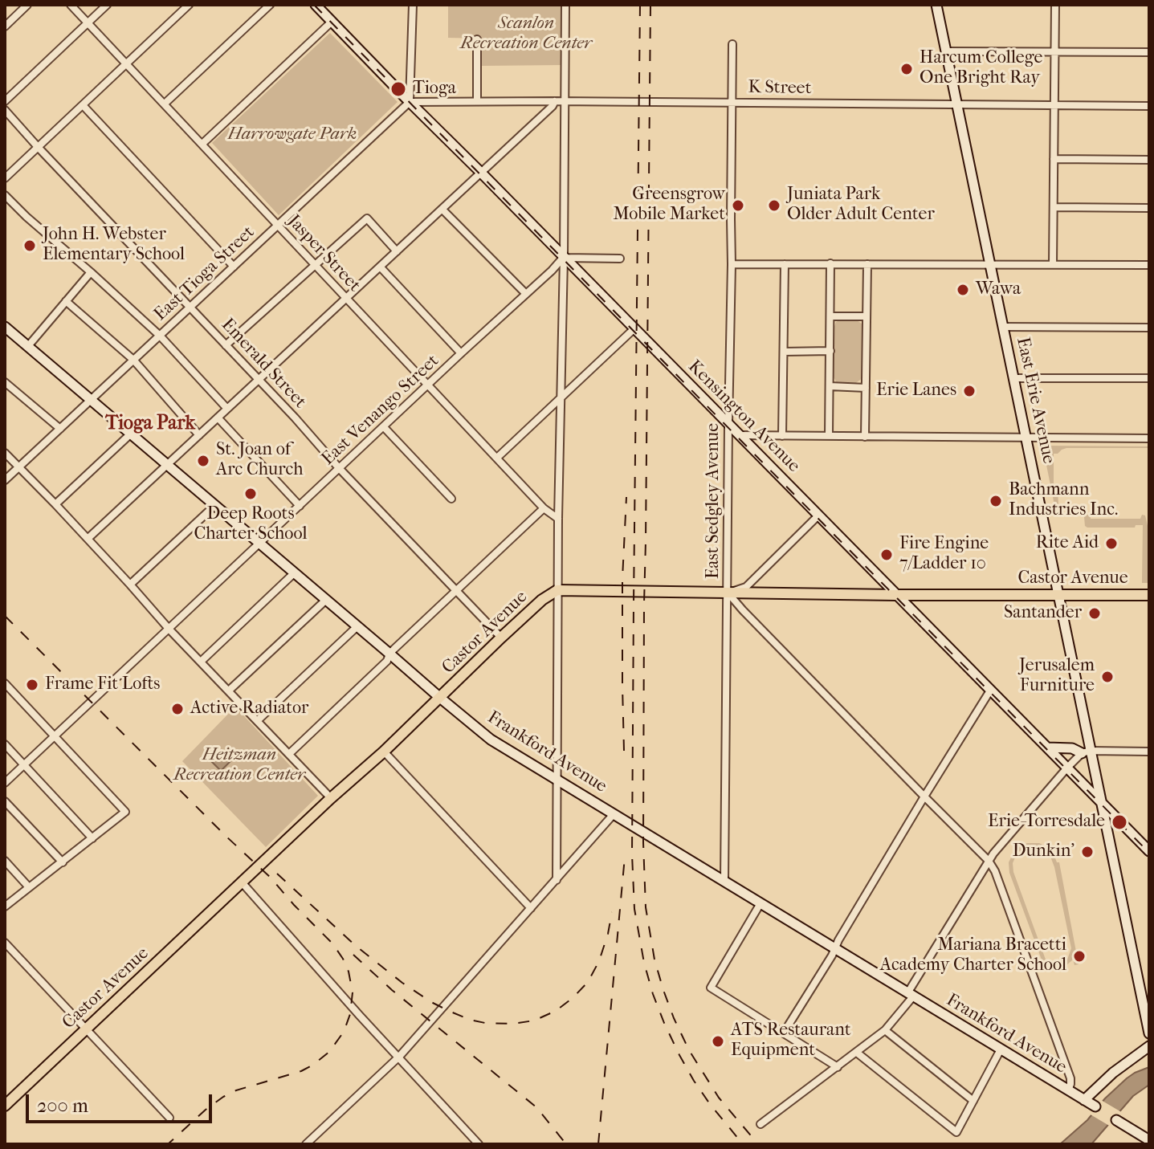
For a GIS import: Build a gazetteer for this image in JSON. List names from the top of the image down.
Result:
{
  "streets": {
    "main road": [
      "East Erie Avenue",
      "Kensington Avenue",
      "Castor Avenue",
      "Frankford Avenue"
    ],
    "street": [
      "K Street",
      "Jasper Street",
      "East Tioga Street",
      "Emerald Street",
      "East Venango Street",
      "East Sedgley Avenue"
    ]
  },
  "crossings": [
    ["K Street", "East Tioga Street"],
    ["K Street", "East Erie Avenue"],
    ["K Street", "Kensington Avenue"],
    ["K Street", "East Sedgley Avenue"],
    ["Jasper Street", "East Tioga Street"],
    ["Jasper Street", "East Venango Street"],
    ["East Tioga Street", "Emerald Street"],
    ["East Tioga Street", "Kensington Avenue"],
    ["East Tioga Street", "Frankford Avenue"],
    ["Emerald Street", "East Venango Street"],
    ["Emerald Street", "Castor Avenue"],
    ["East Erie Avenue", "Kensington Avenue"],
    ["East Erie Avenue", "Castor Avenue"],
    ["East Venango Street", "Kensington Avenue"],
    ["East Venango Street", "Frankford Avenue"],
    ["Kensington Avenue", "East Sedgley Avenue"],
    ["Kensington Avenue", "Castor Avenue"],
    ["East Sedgley Avenue", "Castor Avenue"],
    ["East Sedgley Avenue", "Frankford Avenue"],
    ["Castor Avenue", "Frankford Avenue"]
  ],
  "districts": ["Tioga Park"],
  "parks": ["Scanlon Recreation Center", "Harrowgate Park", "Heitzman Recreation Center"],
  "places": [
    "Harcum College One Bright Ray",
    "Tioga",
    "Greensgrow Mobile Market",
    "Juniata Park Older Adult Center",
    "John H. Webster Elementary School",
    "Wawa",
    "Erie Lanes",
    "St. Joan of Arc Church",
    "Deep Roots Charter School",
    "Bachmann Industries Inc.",
    "Rite Aid",
    "Fire Engine 7/Ladder 10",
    "Santander",
    "Jerusalem Furniture",
    "Frame Fit Lofts",
    "Active Radiator",
    "Erie-Torresdale",
    "Dunkin'",
    "Mariana Bracetti Academy Charter School",
    "ATS Restaurant Equipment"
  ],
  "scale_bar": "200 m"
}
